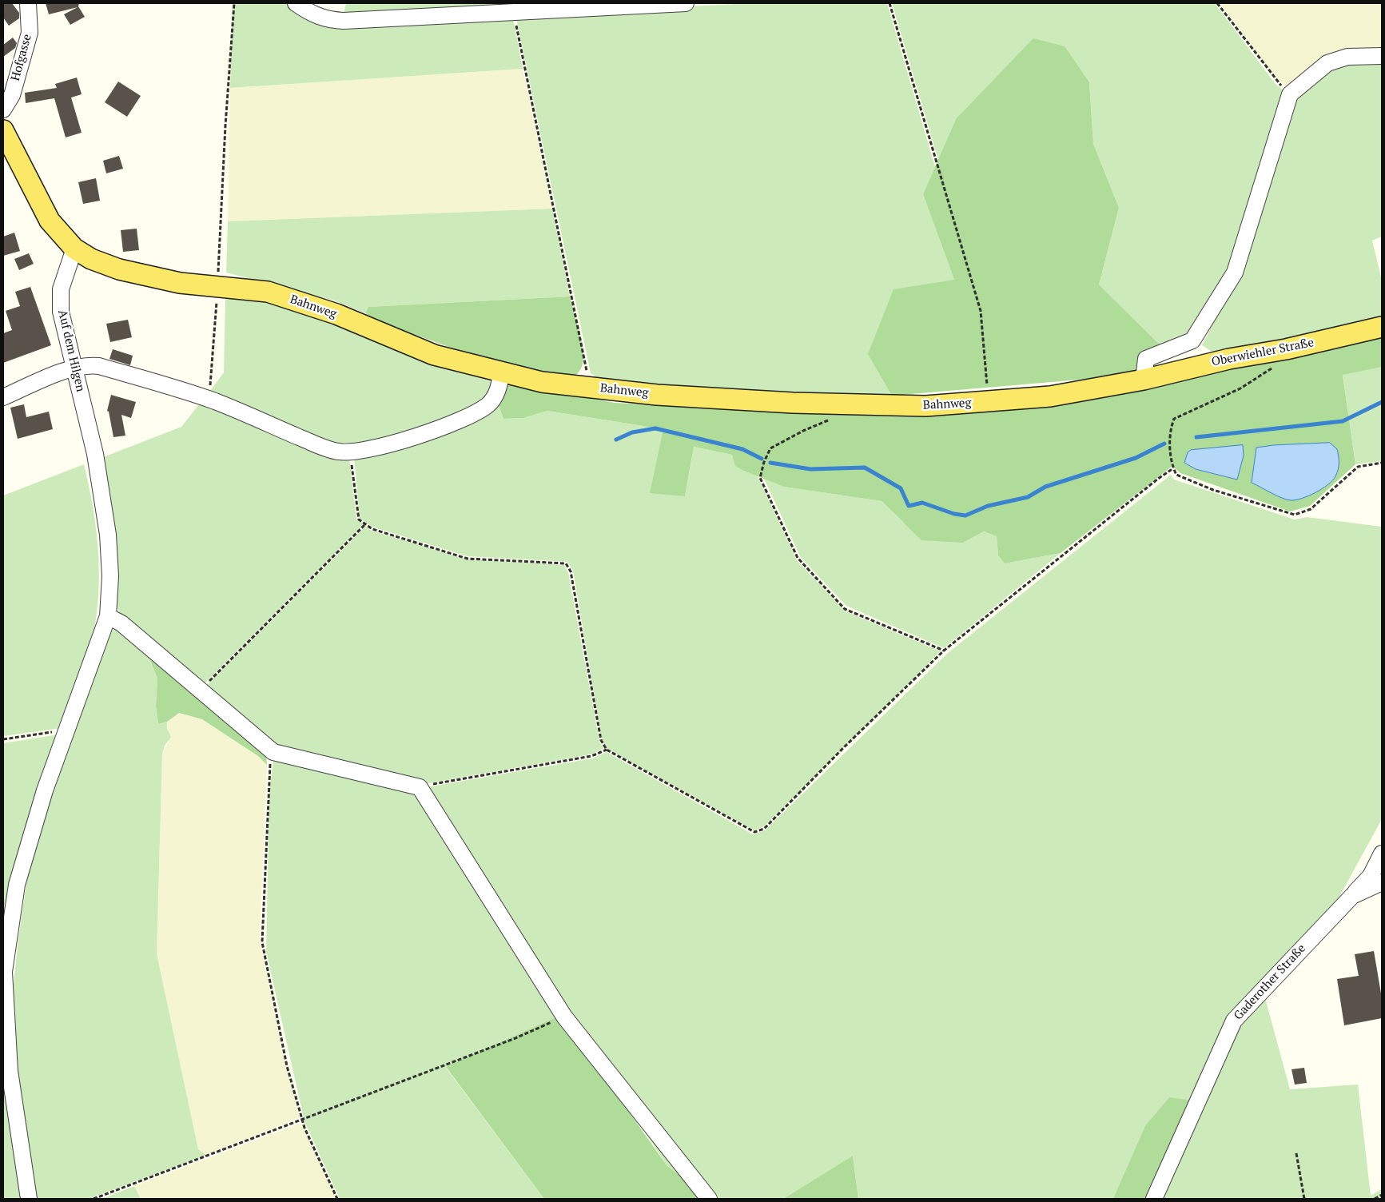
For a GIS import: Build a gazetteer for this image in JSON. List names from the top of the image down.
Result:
{
  "streets": {
    "main road": ["Bahnweg", "Oberwiehler Straße"],
    "street": ["Hofgasse", "Auf dem Hilgen", "Gaderother Straße"]
  },
  "crossings": [
    ["Bahnweg", "Auf dem Hilgen"],
    ["Bahnweg", "Oberwiehler Straße"]
  ]
}
